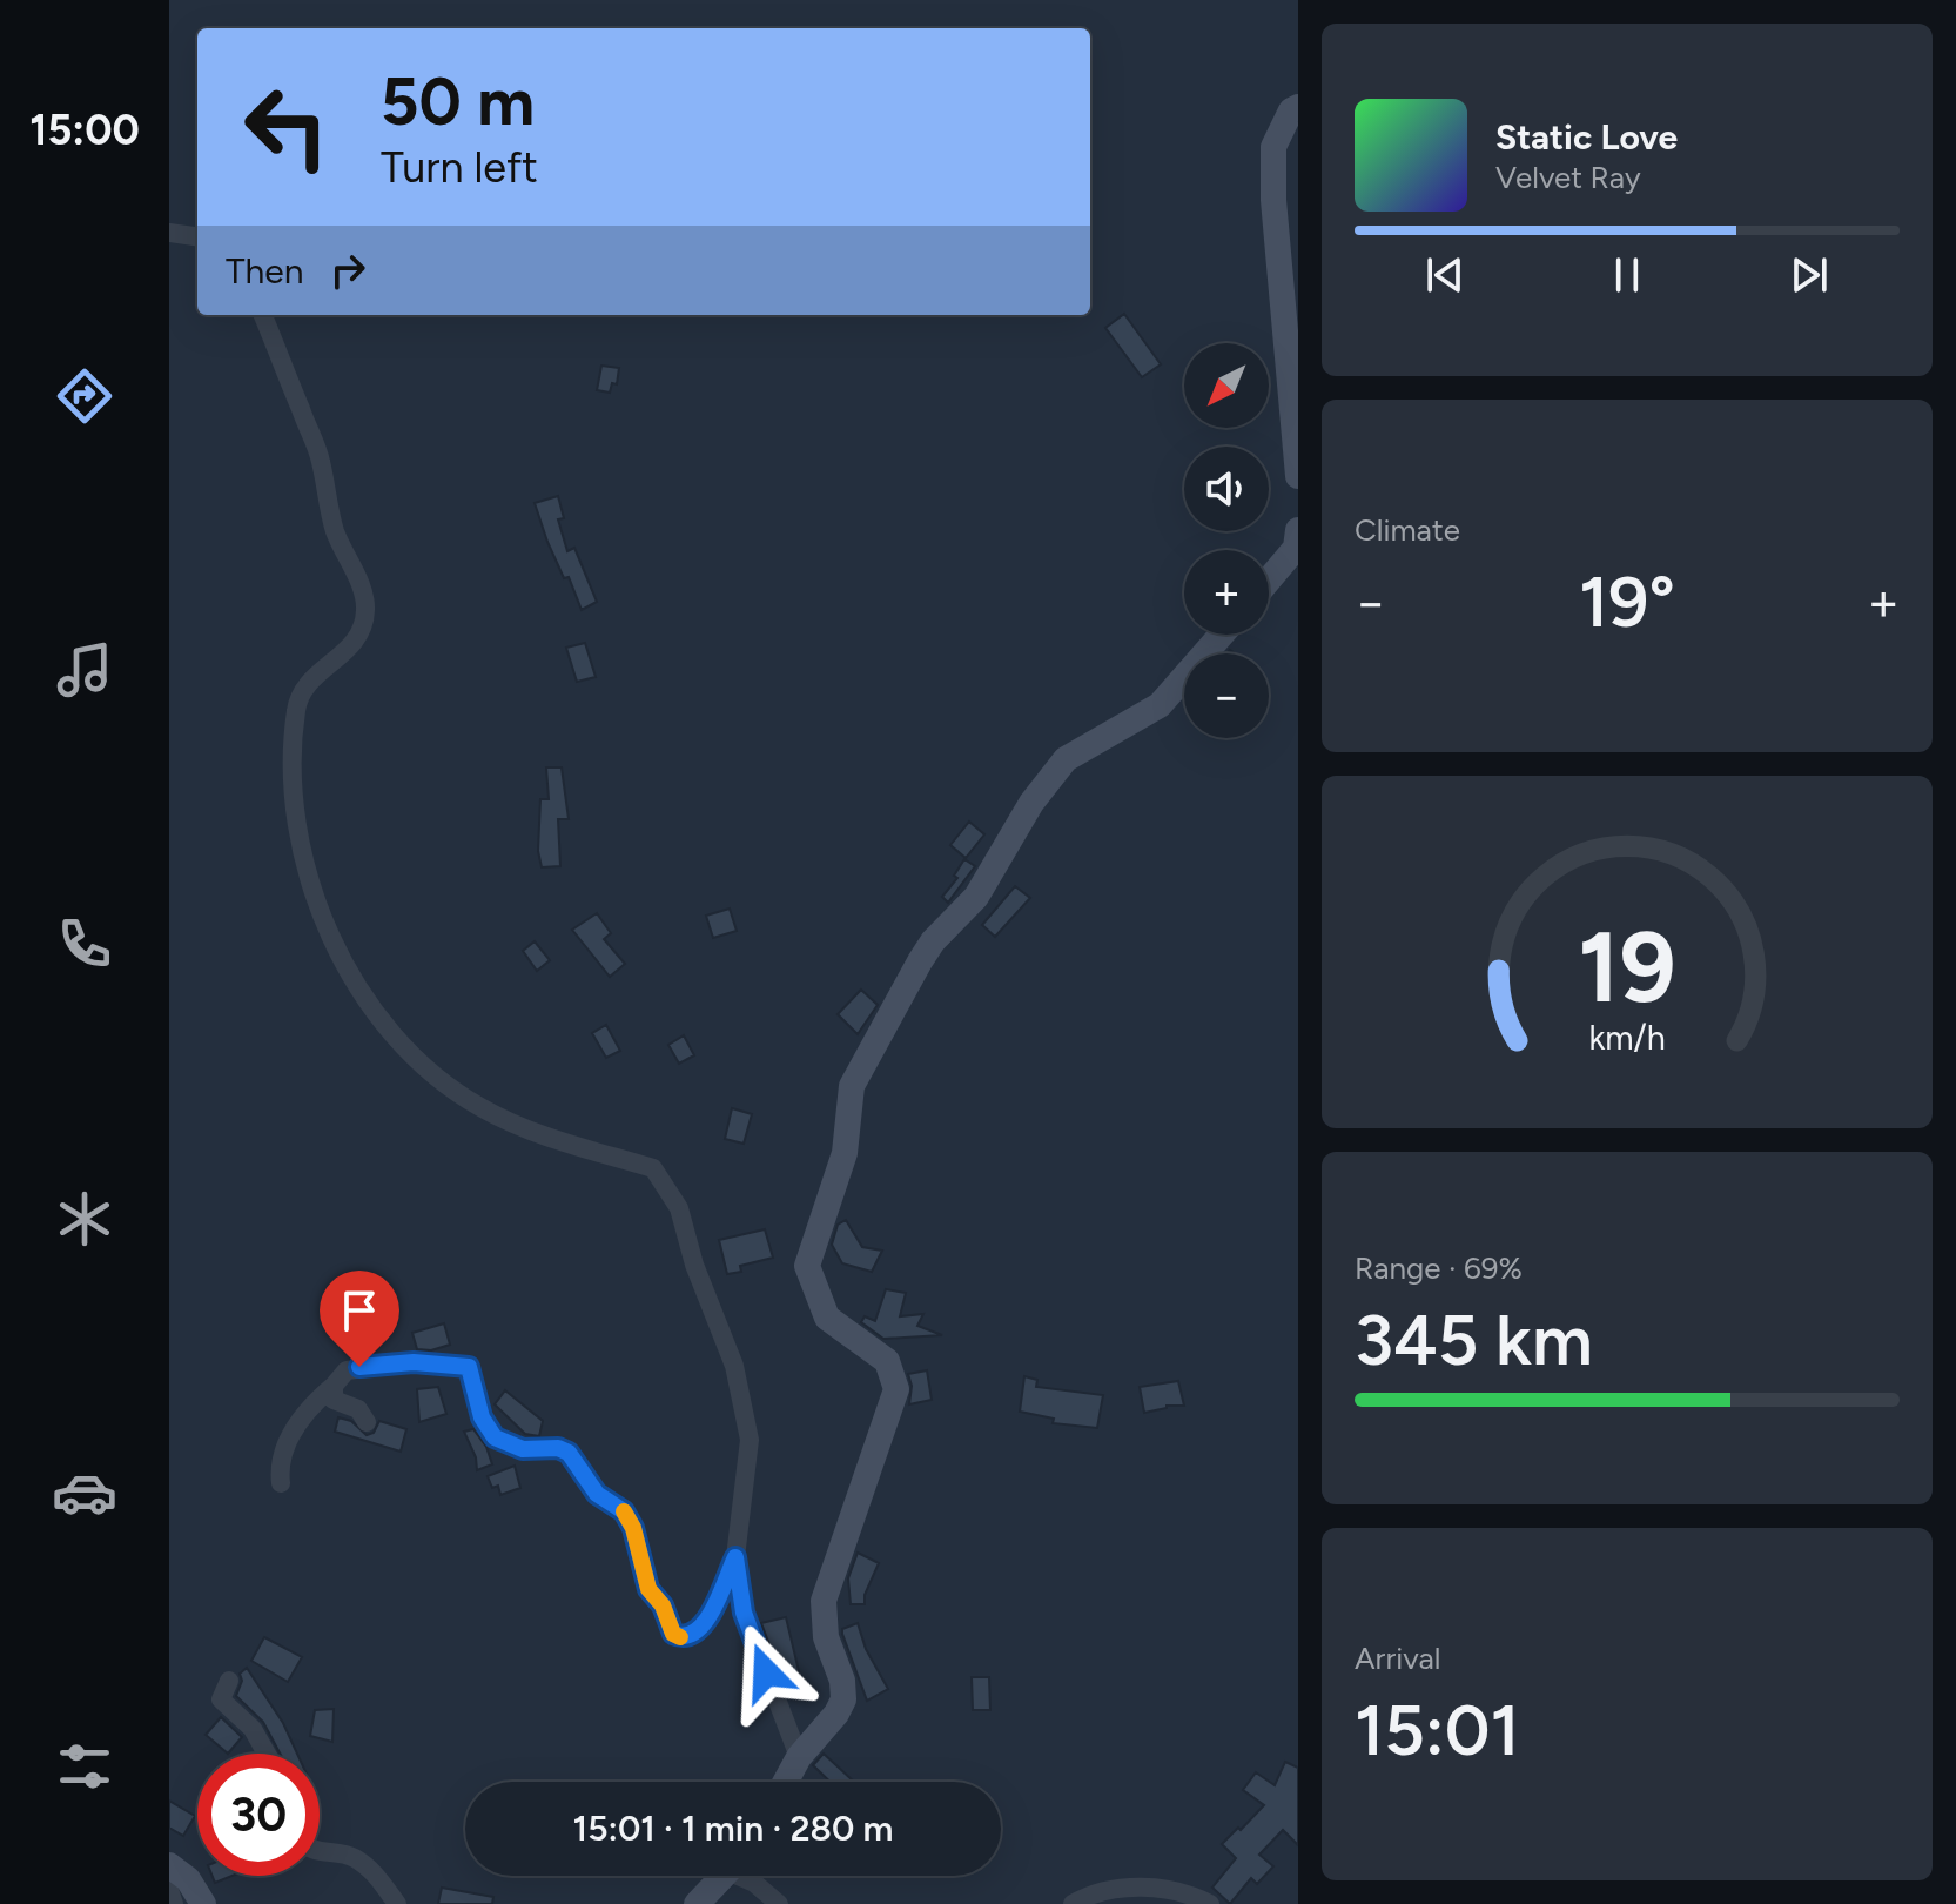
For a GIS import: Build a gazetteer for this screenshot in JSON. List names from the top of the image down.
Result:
{
  "north": "bottom left",
  "page": {
    "tabs": "15:00",
    "turn": ["50 m", "Turn left"],
    "song": ["Static Love", "Velvet Ray"],
    "then": "Then",
    "map_buttons": ["+", "−"],
    "tile": [
      "Climate",
      ["Range · 69%", "345 km"],
      ["Arrival", "15:01"]
    ],
    "heat": ["−", "19°", "+"],
    "limit": "30",
    "trip": "15:01 · 1 min · 280 m",
    "gauge": ["19", "km/h"]
  }
}
